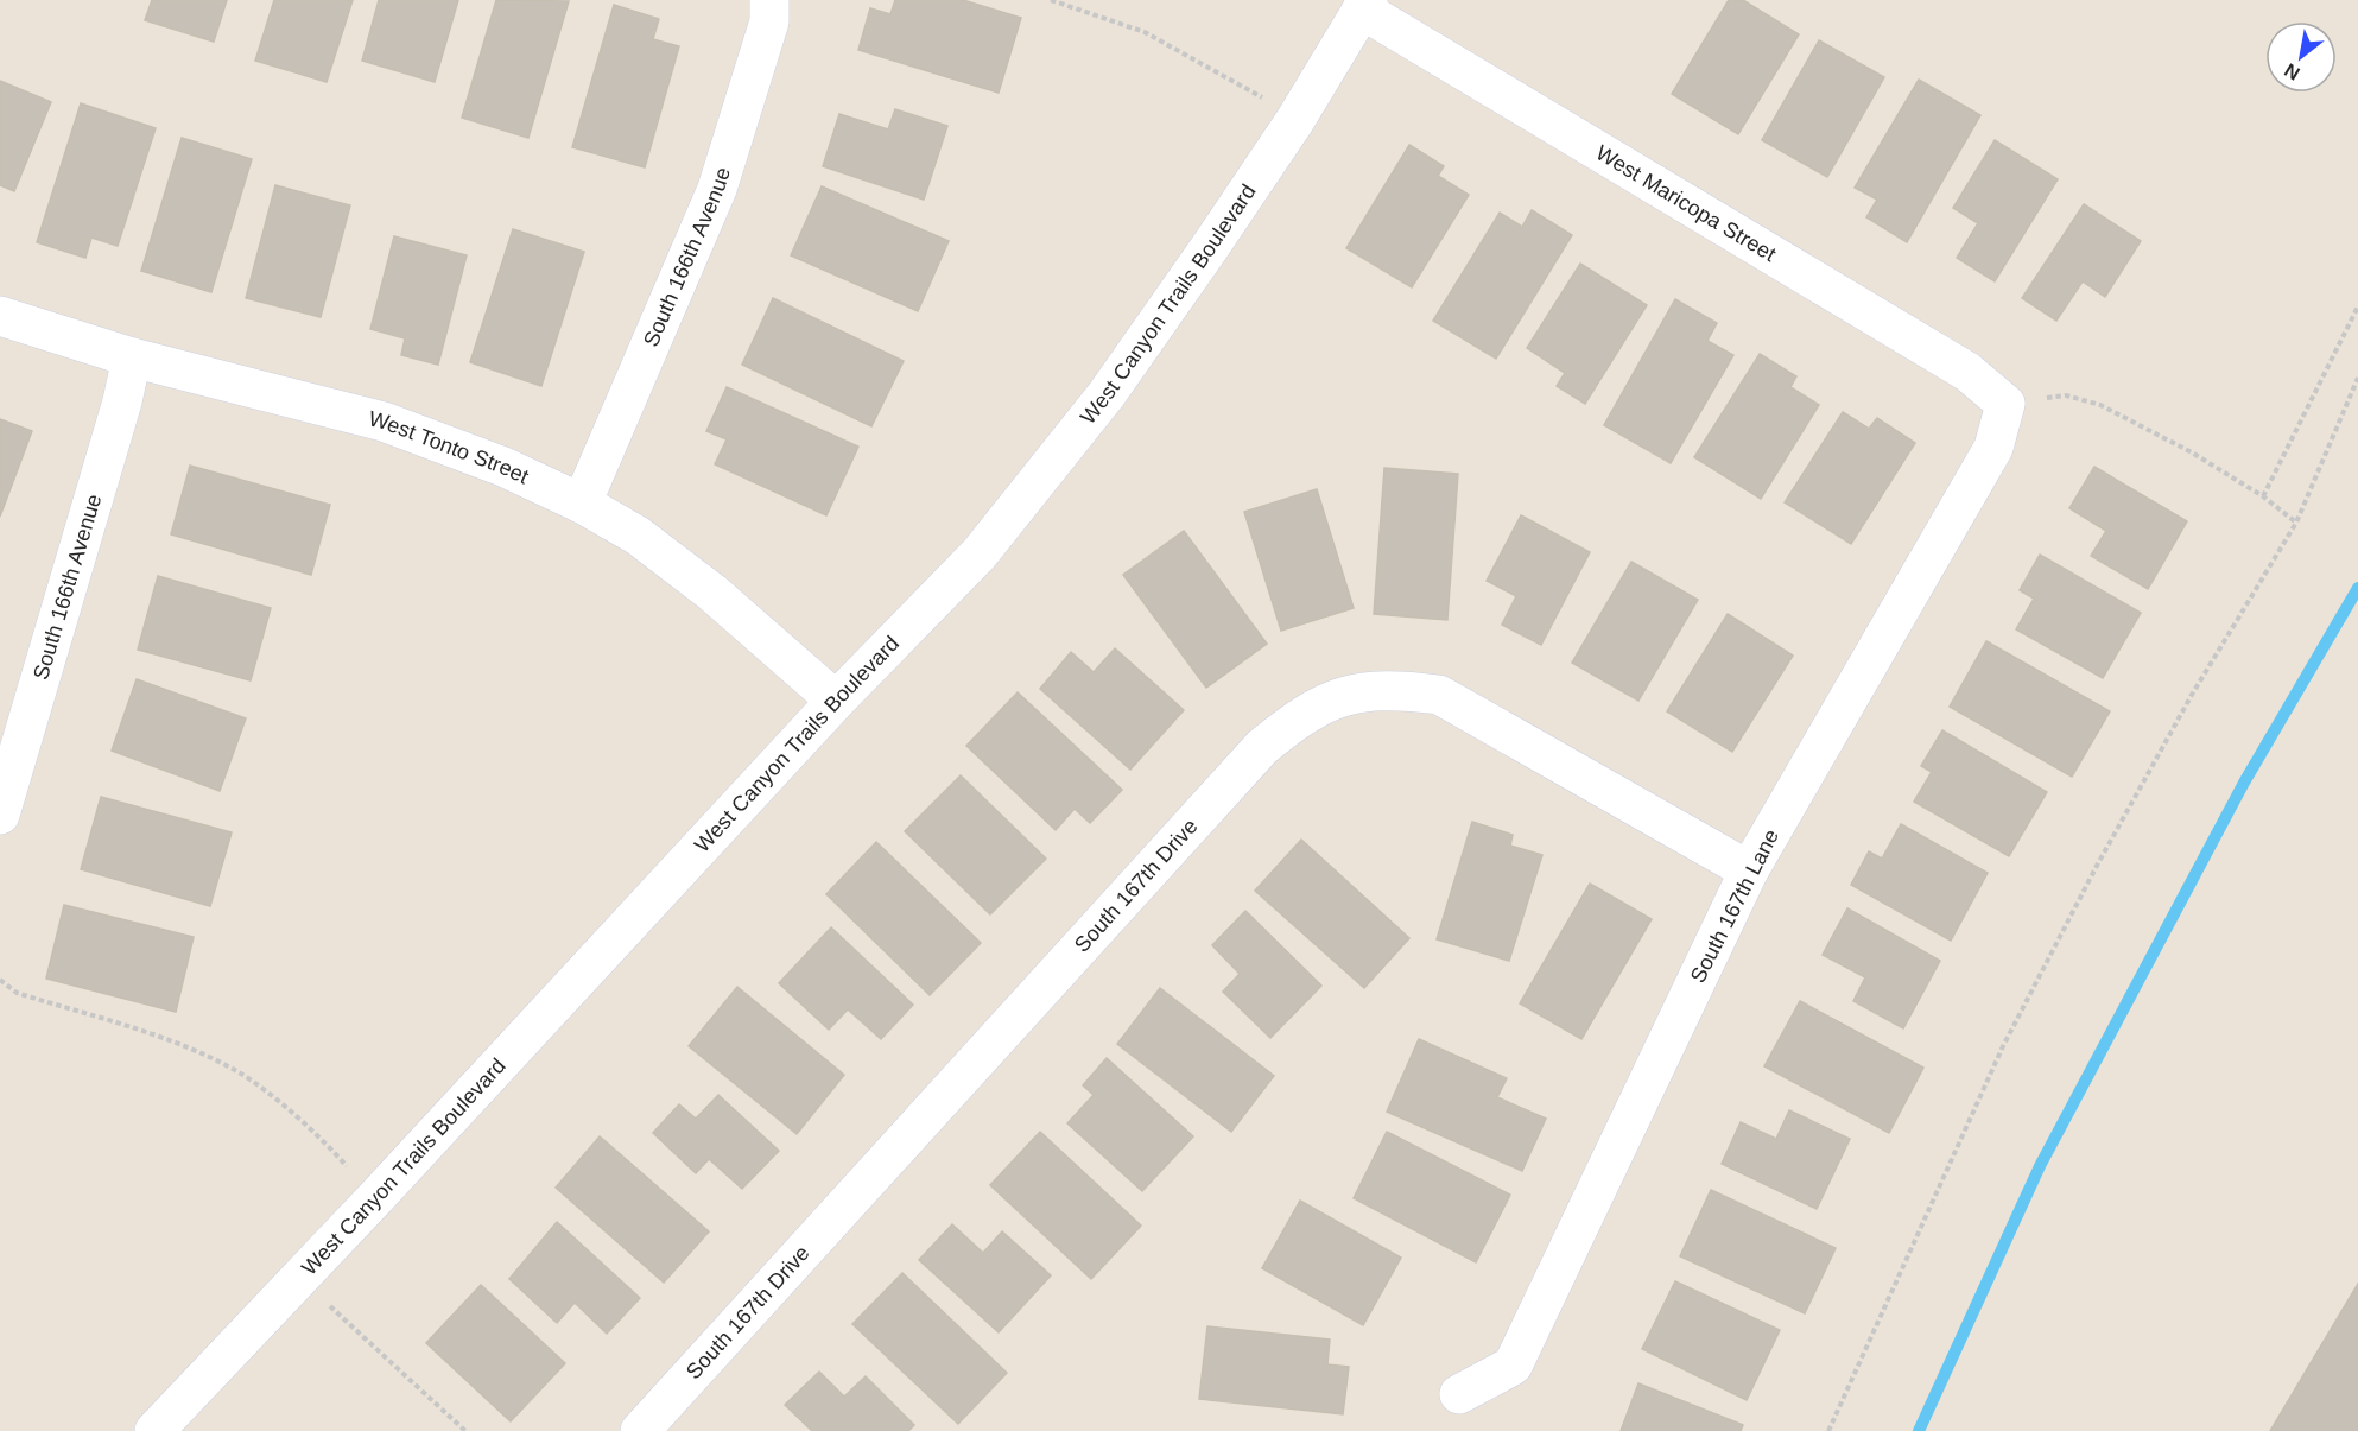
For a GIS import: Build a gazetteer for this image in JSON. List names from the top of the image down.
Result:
{
  "streets": {
    "street": [
      "West Maricopa Street",
      "South 166th Avenue",
      "West Canyon Trails Boulevard",
      "West Tonto Street",
      "South 167th Drive",
      "South 167th Lane"
    ]
  },
  "crossings": [
    ["West Maricopa Street", "West Canyon Trails Boulevard"],
    ["West Maricopa Street", "South 167th Lane"],
    ["South 166th Avenue", "West Tonto Street"],
    ["West Canyon Trails Boulevard", "West Tonto Street"],
    ["South 167th Drive", "South 167th Lane"]
  ],
  "north": "bottom left"
}
